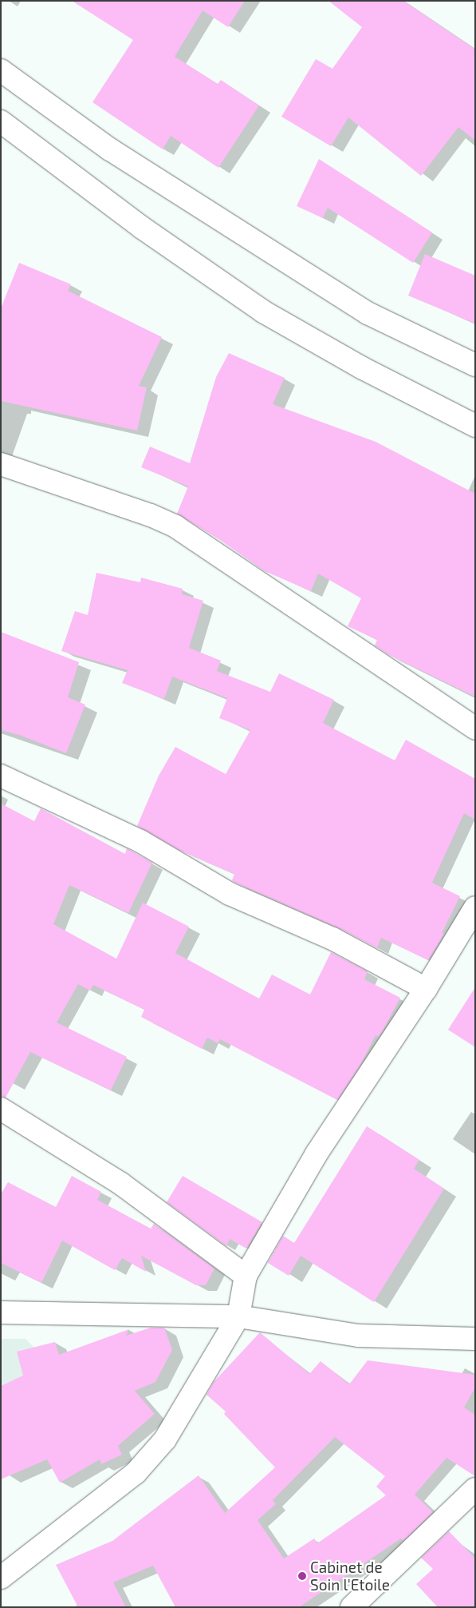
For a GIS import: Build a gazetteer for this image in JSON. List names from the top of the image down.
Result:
{
  "places": ["Cabinet de Soin l'Etoile"]
}
